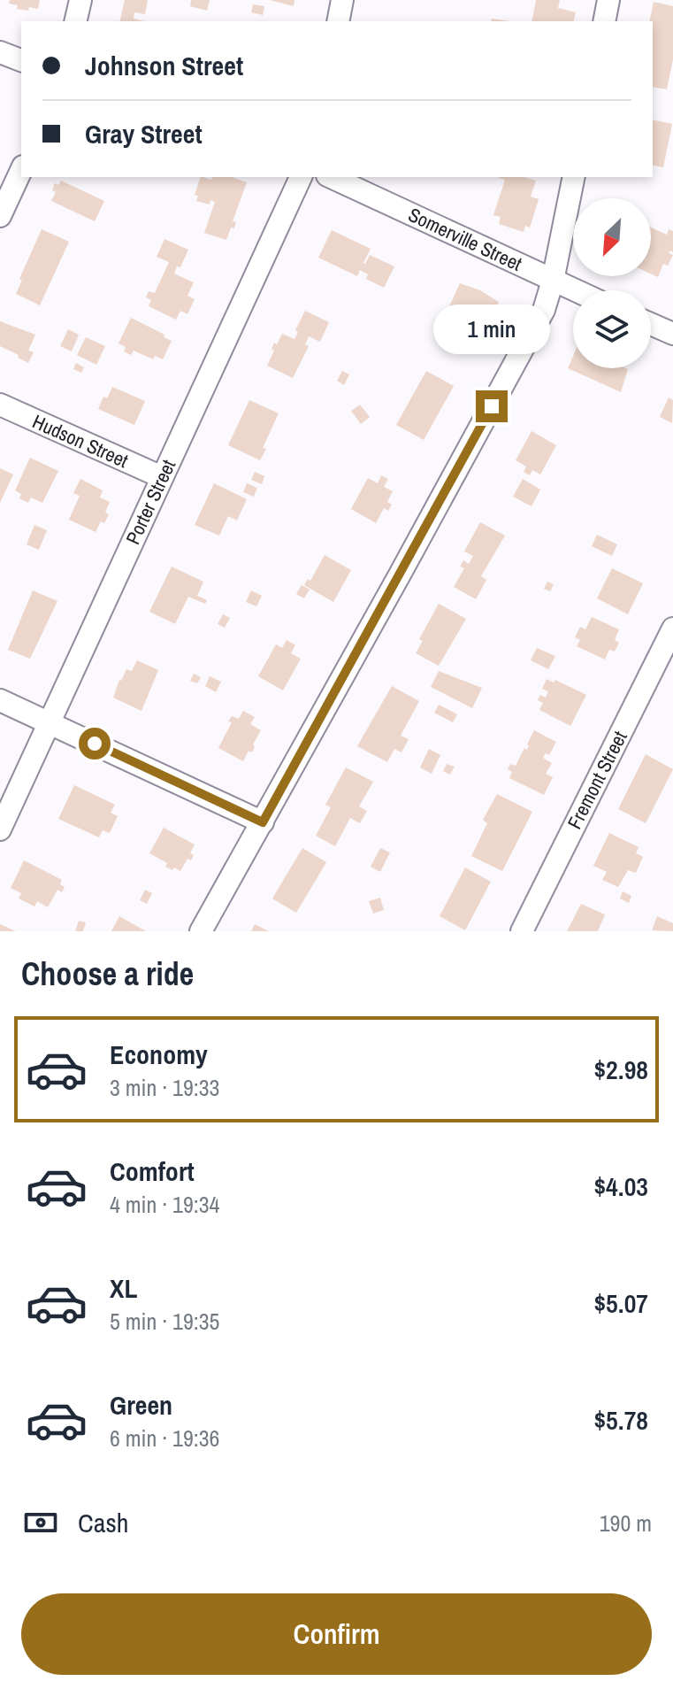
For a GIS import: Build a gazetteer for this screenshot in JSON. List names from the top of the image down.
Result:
{
  "streets": {
    "street": [
      "Somerville Street",
      "Hudson Street",
      "Porter Street",
      "Fremont Street"
    ]
  },
  "crossings": [
    ["Hudson Street", "Porter Street"]
  ],
  "north": "bottom left",
  "page": {
    "banner": ["Johnson Street", "Gray Street"],
    "bubble": "1 min",
    "heading": "Choose a ride",
    "list": [
      {
        "name": "Economy",
        "note": "3 min · 19:33",
        "value": "$2.98"
      },
      {
        "name": "Comfort",
        "note": "4 min · 19:34",
        "value": "$4.03"
      },
      {
        "name": "XL",
        "note": "5 min · 19:35",
        "value": "$5.07"
      },
      {
        "name": "Green",
        "note": "6 min · 19:36",
        "value": "$5.78"
      }
    ],
    "pay": ["Cash", "190 m"],
    "buttons": "Confirm"
  }
}
